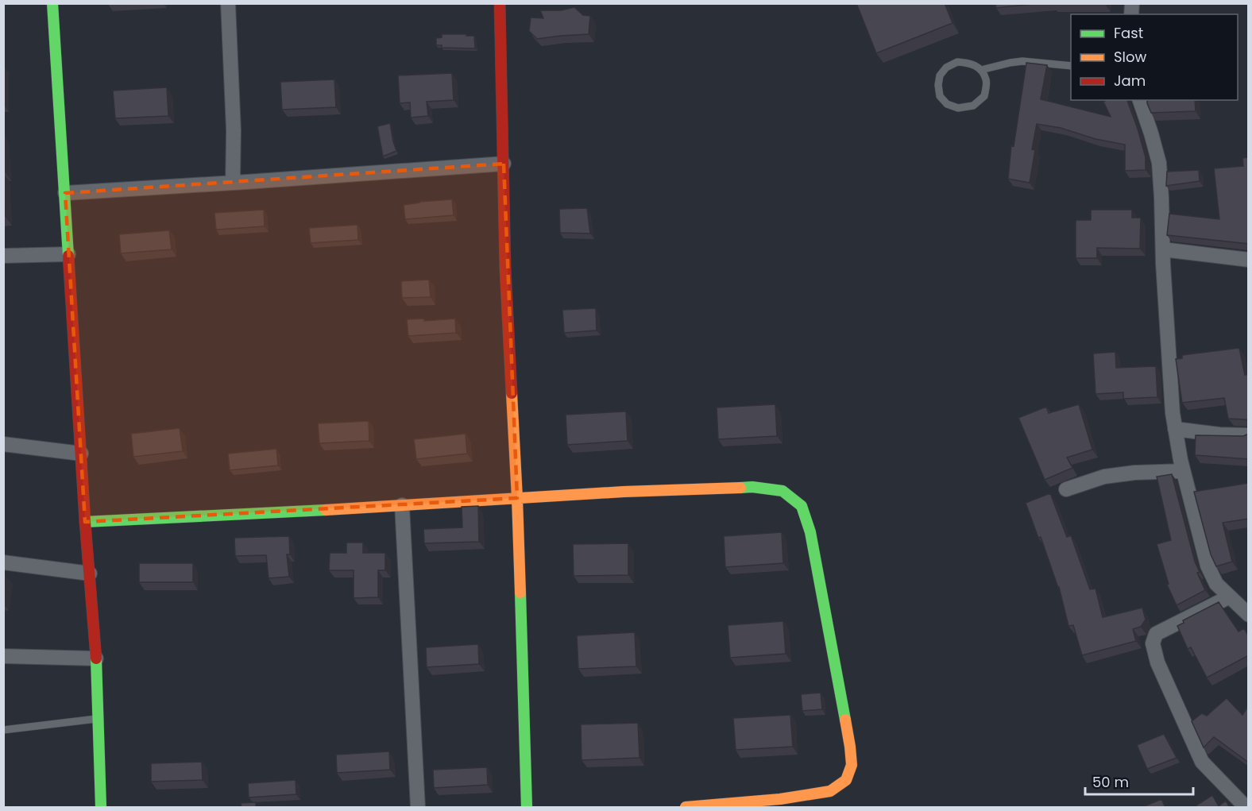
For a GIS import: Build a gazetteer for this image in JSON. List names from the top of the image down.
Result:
{
  "legend": ["Fast", "Slow", "Jam"],
  "scale_bar": "50 m"
}
